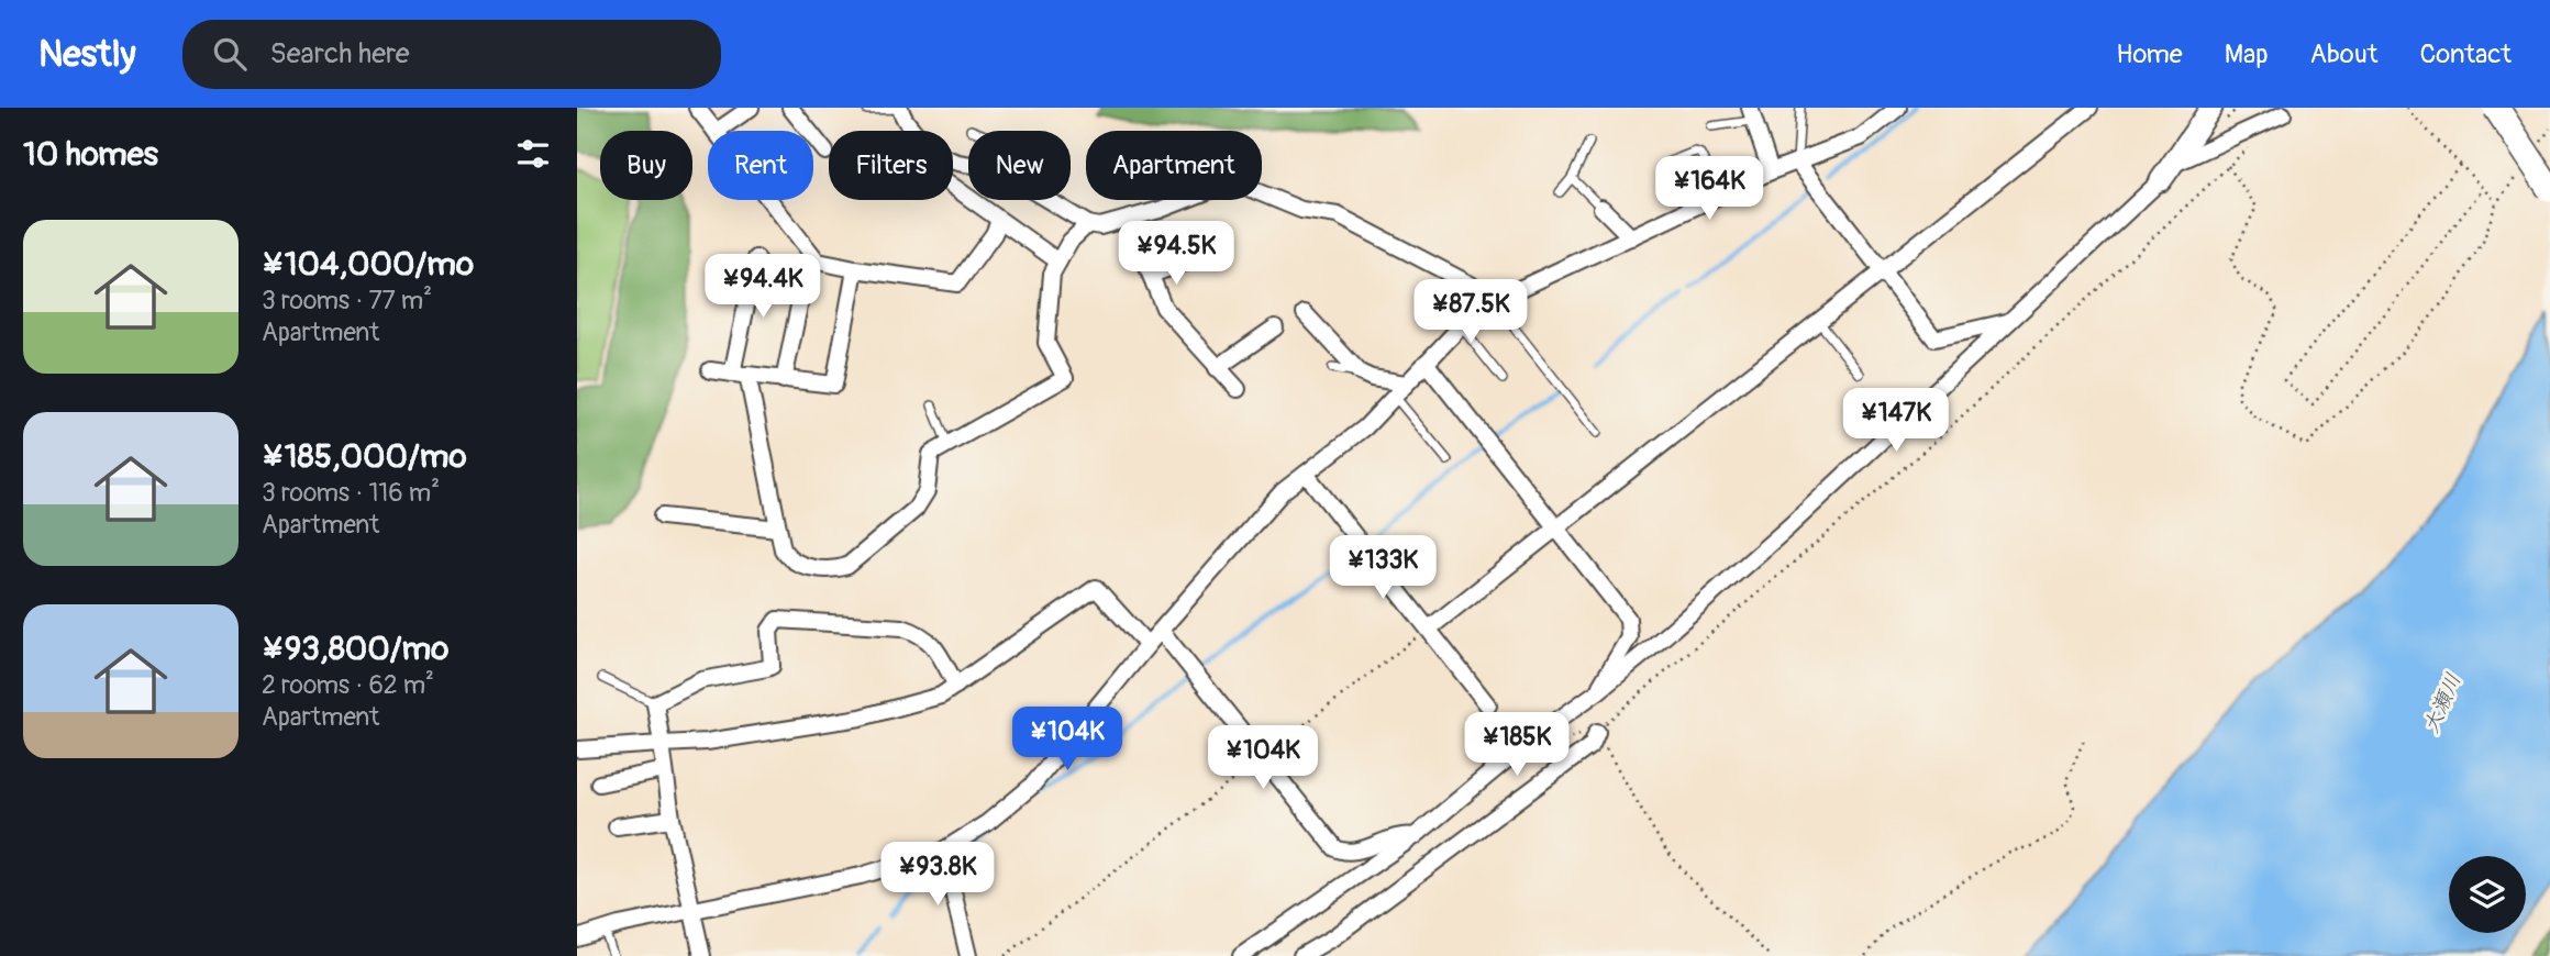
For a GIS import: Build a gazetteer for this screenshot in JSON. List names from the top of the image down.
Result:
{
  "water": ["大瀬川"],
  "page": {
    "header": "Nestly",
    "search": "Search here",
    "nav": [
      "Home",
      "Map",
      "About",
      "Contact"
    ],
    "heading": "10 homes",
    "chip": [
      "Buy",
      "Rent",
      "Filters",
      "New",
      "Apartment"
    ],
    "price": [
      "¥164K",
      "¥94.5K",
      "¥94.4K",
      "¥87.5K",
      "¥147K",
      "¥133K",
      "¥104K",
      "¥185K",
      "¥104K",
      "¥93.8K"
    ],
    "list": [
      {
        "name": "¥104,000/mo",
        "note": "3 rooms · 77 m² · Apartment"
      },
      {
        "name": "¥185,000/mo",
        "note": "3 rooms · 116 m² · Apartment"
      },
      {
        "name": "¥93,800/mo",
        "note": "2 rooms · 62 m² · Apartment"
      }
    ]
  }
}
